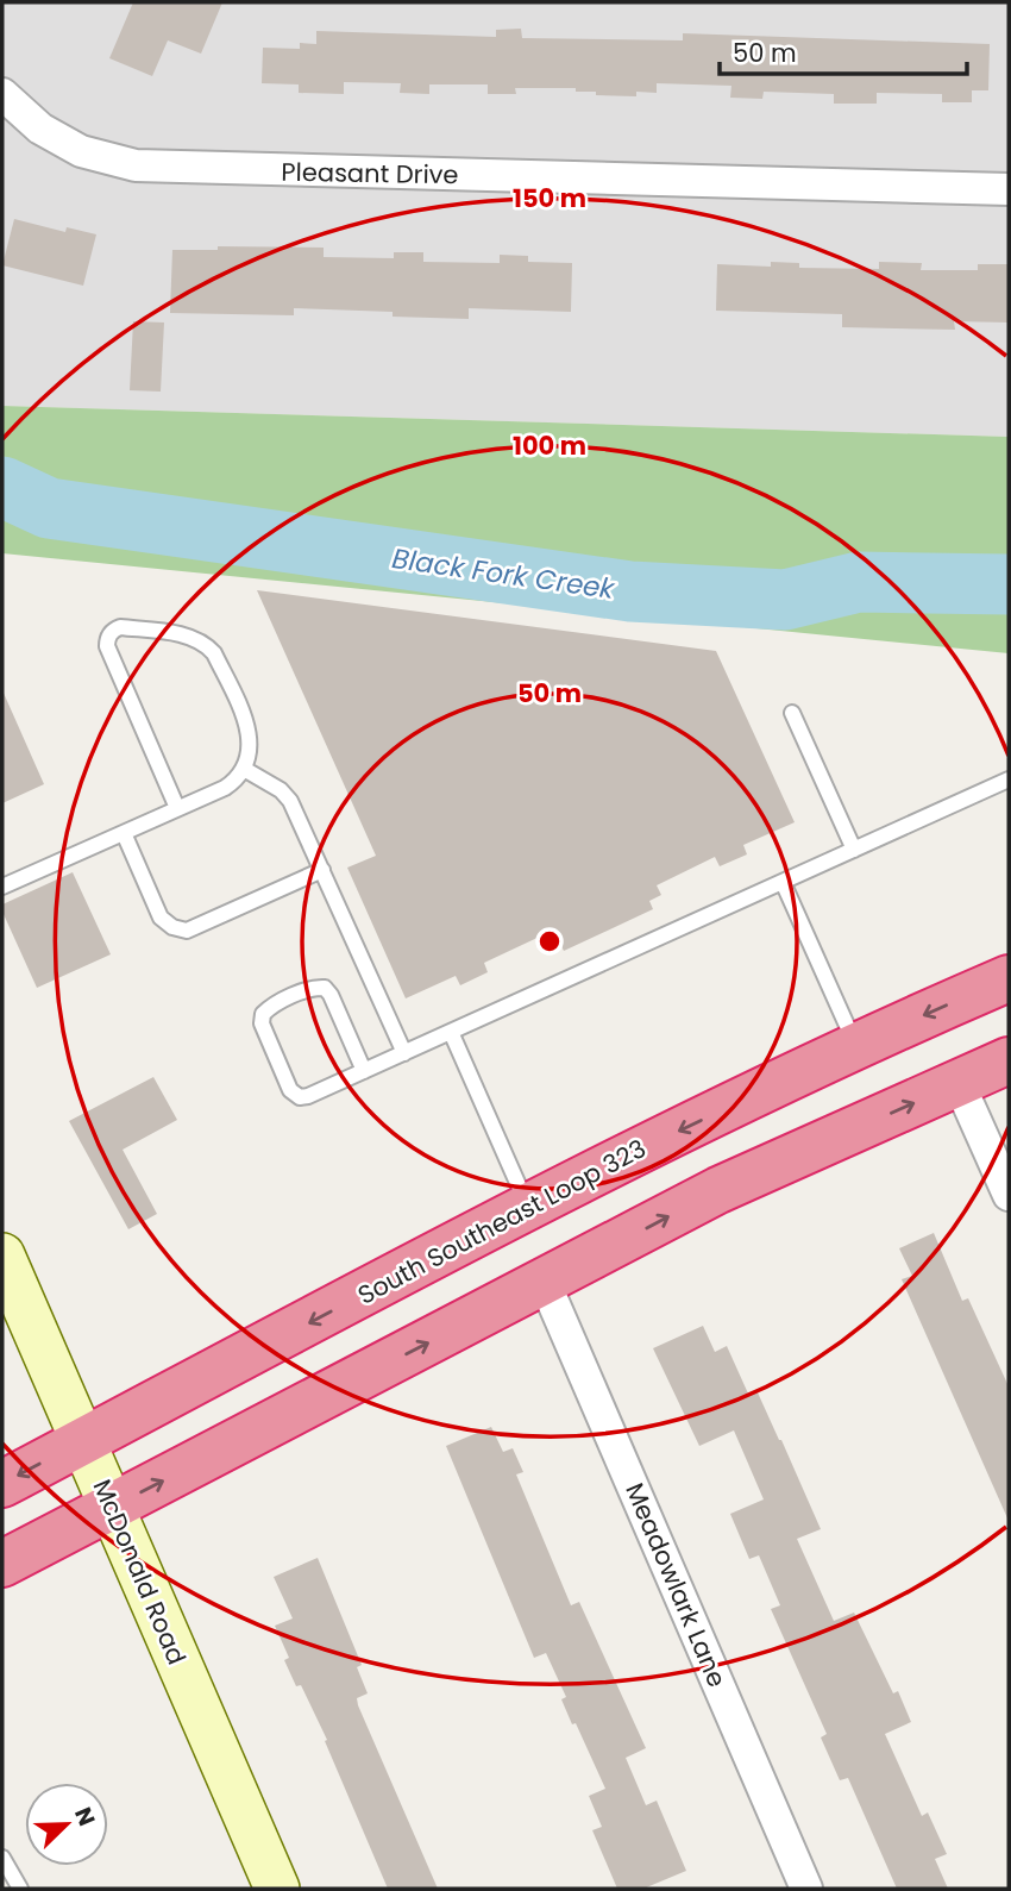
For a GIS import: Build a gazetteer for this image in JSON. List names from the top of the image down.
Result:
{
  "streets": {
    "highway": ["South Southeast Loop 323"],
    "street": ["Pleasant Drive", "McDonald Road", "Meadowlark Lane"]
  },
  "crossings": [
    ["South Southeast Loop 323", "McDonald Road"]
  ],
  "water": ["Black Fork Creek"],
  "scale_bar": "50 m",
  "north": "top right",
  "rings": ["150 m", "100 m", "50 m"]
}
